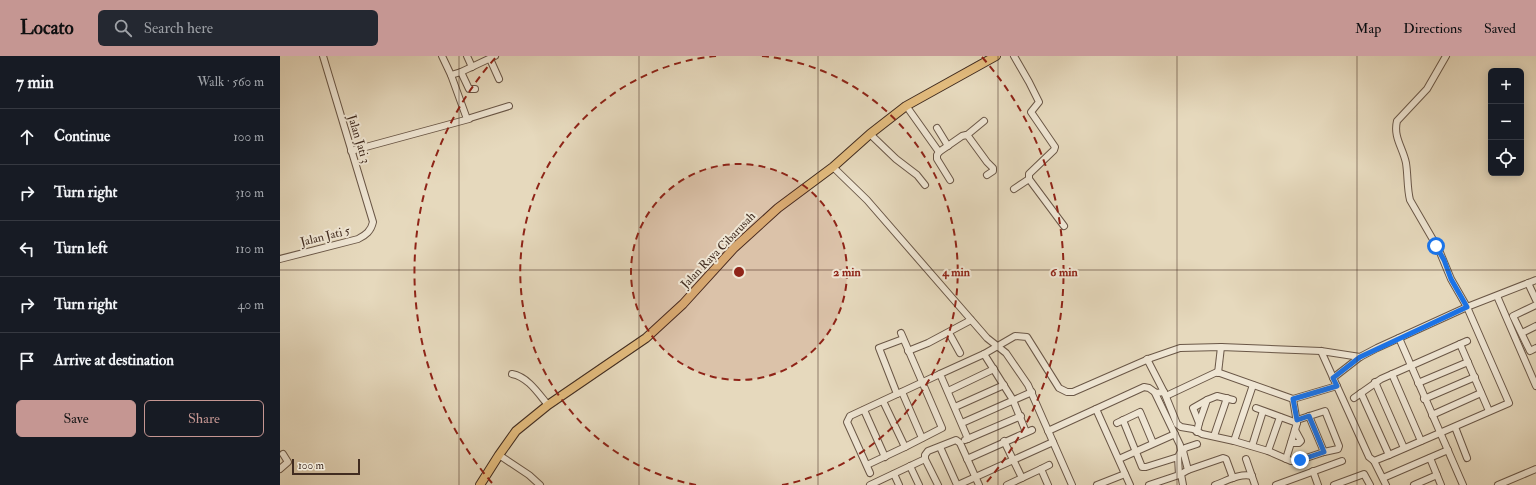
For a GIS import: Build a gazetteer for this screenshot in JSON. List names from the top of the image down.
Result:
{
  "streets": {
    "main road": ["Jalan Raya Cibarusah"],
    "street": ["Jalan Jati 3", "Jalan Jati 5"]
  },
  "crossings": [
    ["Jalan Jati 3", "Jalan Jati 5"]
  ],
  "scale_bar": "100 m",
  "page": {
    "header": "Locato",
    "search": "Search here",
    "nav": ["Map", "Directions", "Saved"],
    "heading": ["7 min", "Walk · 560 m"],
    "map_buttons": ["+", "−"],
    "list": [
      ["Continue", "100 m"],
      ["Turn right", "310 m"],
      ["Turn left", "110 m"],
      ["Turn right", "40 m"],
      "Arrive at destination"
    ],
    "buttons": ["Save", "Share"],
    "scale": "100 m"
  },
  "rings": ["2 min", "4 min", "6 min"]
}
